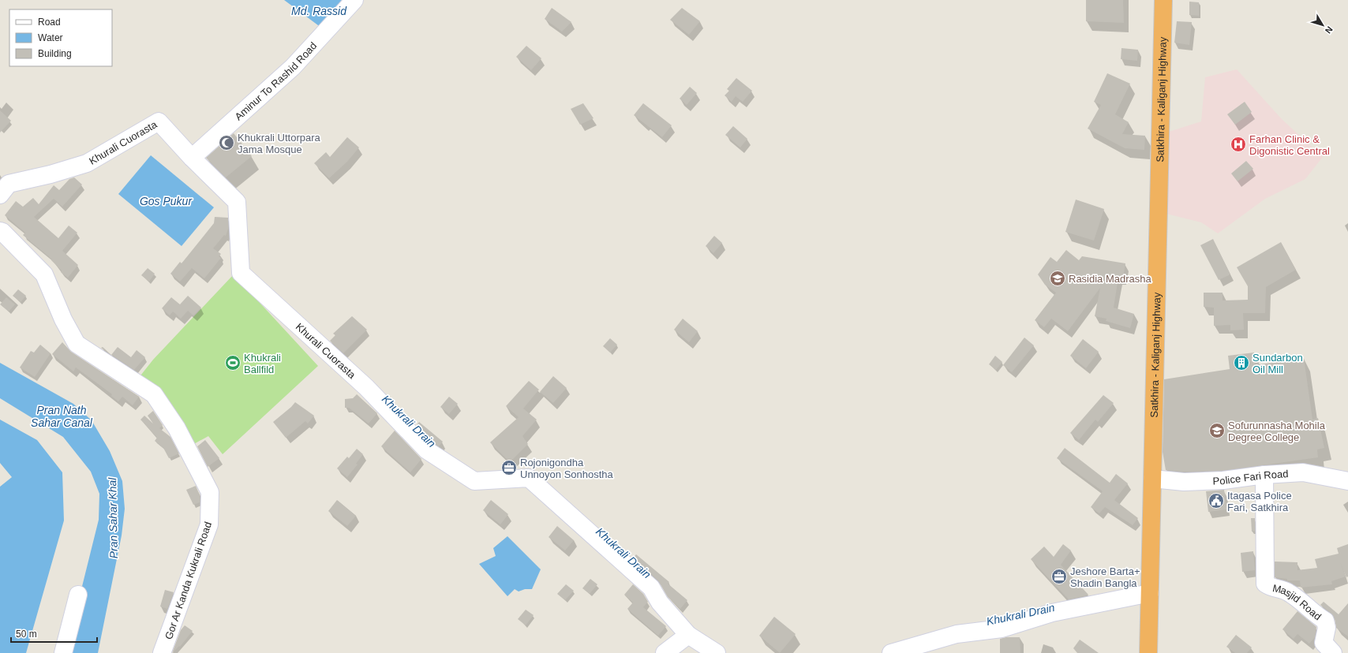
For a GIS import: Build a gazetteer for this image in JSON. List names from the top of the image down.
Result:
{
  "streets": {
    "highway": ["Satkhira - Kaliganj Highway"],
    "street": [
      "Aminur To Rashid Road",
      "Khurali Cuorasta",
      "Police Fari Road",
      "Gor Ar Kanda Kukrali Road",
      "Masjid Road"
    ]
  },
  "crossings": [
    ["Aminur To Rashid Road", "Khurali Cuorasta"],
    ["Satkhira - Kaliganj Highway", "Police Fari Road"],
    ["Police Fari Road", "Masjid Road"]
  ],
  "water": [
    "Md. Rassid",
    "Gos Pukur",
    "Pran Nath Sahar Canal",
    "Khukrali Drain",
    "Pran Sahar Khal"
  ],
  "places": {
    "mosque": ["Khukrali Uttorpara Jama Mosque"],
    "hospital": ["Farhan Clinic & Digonistic Central"],
    "school or university": ["Rasidia Madrasha", "Sofurunnasha Mohila Degree College"],
    "sports": ["Khukrali Ballfild"],
    "building": ["Sundarbon Oil Mill"],
    "office": ["Rojonigondha Unnoyon Sonhostha", "Jeshore Barta+ Shadin Bangla"],
    "public building": ["Itagasa Police Fari, Satkhira"]
  },
  "legend": ["Road", "Water", "Building"],
  "scale_bar": "50 m",
  "north": "bottom right"
}
